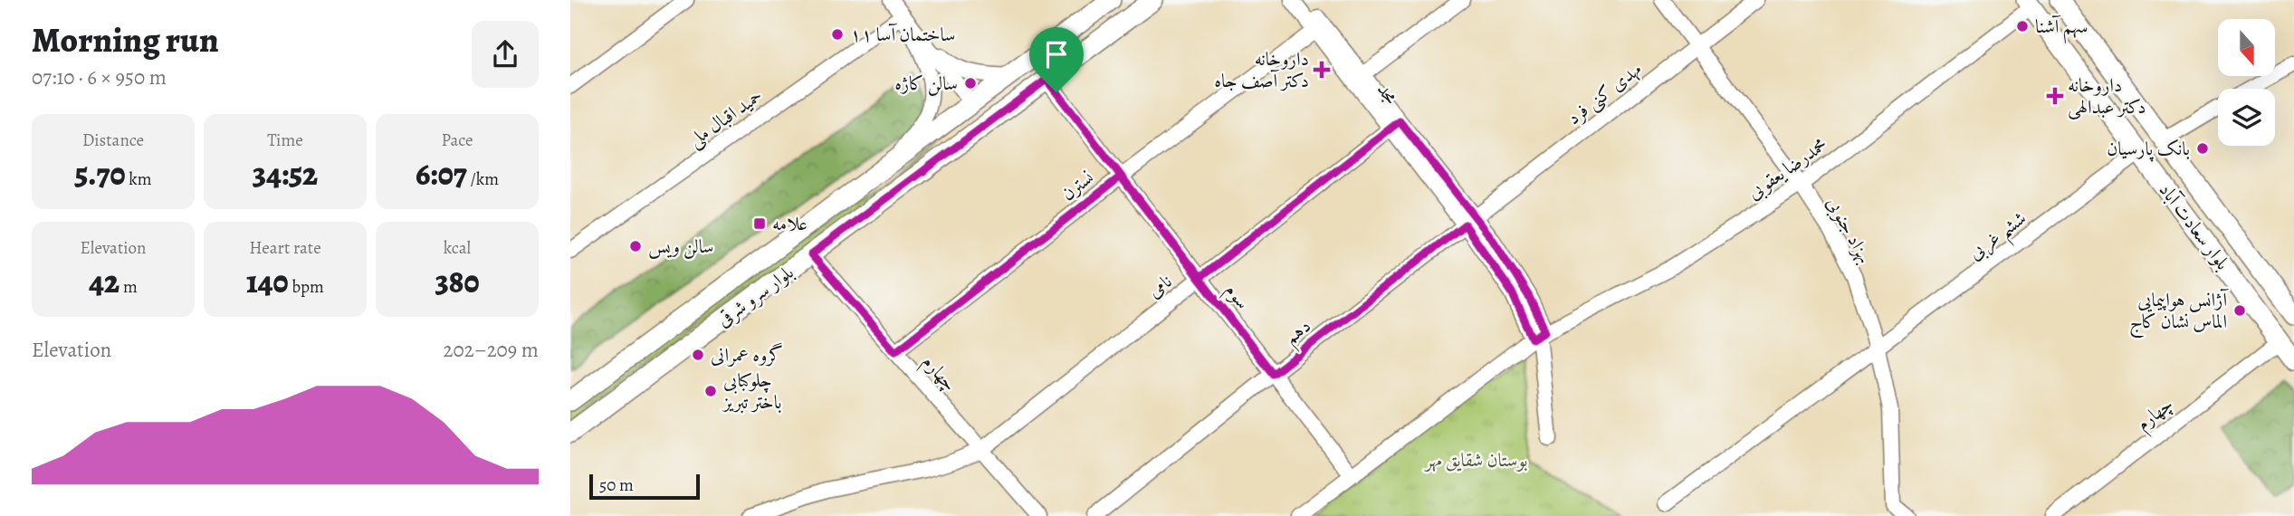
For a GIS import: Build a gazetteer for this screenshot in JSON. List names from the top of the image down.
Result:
{
  "streets": {
    "main road": ["بلوار سعادت آباد", "بلوار سرو شرقی"],
    "street": [
      "مجد",
      "مهدی کنی فرد",
      "حمید اقبال ملی",
      "محمدرضا یعقوبی",
      "نسترن",
      "بهزاد جنوبی",
      "ششم غربی",
      "نامی",
      "سوم",
      "دهم",
      "چهارم"
    ]
  },
  "crossings": [
    ["مجد", "مهدی کنی فرد"],
    ["مجد", "محمدرضا یعقوبی"],
    ["مجد", "نسترن"],
    ["مجد", "نامی"],
    ["مجد", "دهم"],
    ["مهدی کنی فرد", "بهزاد جنوبی"],
    ["مهدی کنی فرد", "دهم"],
    ["محمدرضا یعقوبی", "بلوار سعادت آباد"],
    ["محمدرضا یعقوبی", "بهزاد جنوبی"],
    ["محمدرضا یعقوبی", "سوم"],
    ["نسترن", "سوم"],
    ["نسترن", "چهارم"],
    ["بلوار سعادت آباد", "ششم غربی"],
    ["بلوار سعادت آباد", "چهارم"],
    ["بهزاد جنوبی", "ششم غربی"],
    ["نامی", "سوم"],
    ["نامی", "چهارم"],
    ["بلوار سرو شرقی", "سوم"],
    ["بلوار سرو شرقی", "چهارم"],
    ["سوم", "دهم"]
  ],
  "parks": ["بوستان شقایق مهر"],
  "places": {
    "other": [
      "سهم آشنا",
      "ساختمان آسا ۱۱",
      "سالن كاژه",
      "بانک پارسیان",
      "سالن ویس",
      "آژانس هواپیمایی الماس نشان کاج",
      "گروه عمرانی",
      "چلوکبابی باختر تبریز"
    ],
    "health": ["داروخانه دکتر آصف جاه", "داروخانه دکتر عبدالهی"],
    "transit": ["علامه"]
  },
  "scale_bar": "50 m",
  "north": "bottom",
  "page": {
    "heading": ["Morning run", "07:10 · 6 × 950 m"],
    "stats": [
      ["Distance", "5.70 km"],
      ["Time", "34:52"],
      ["Pace", "6:07 /km"],
      ["Elevation", "42 m"],
      ["Heart rate", "140 bpm"],
      ["kcal", "380"]
    ],
    "chart": ["Elevation", "202–209 m"],
    "scale": "50 m"
  }
}
